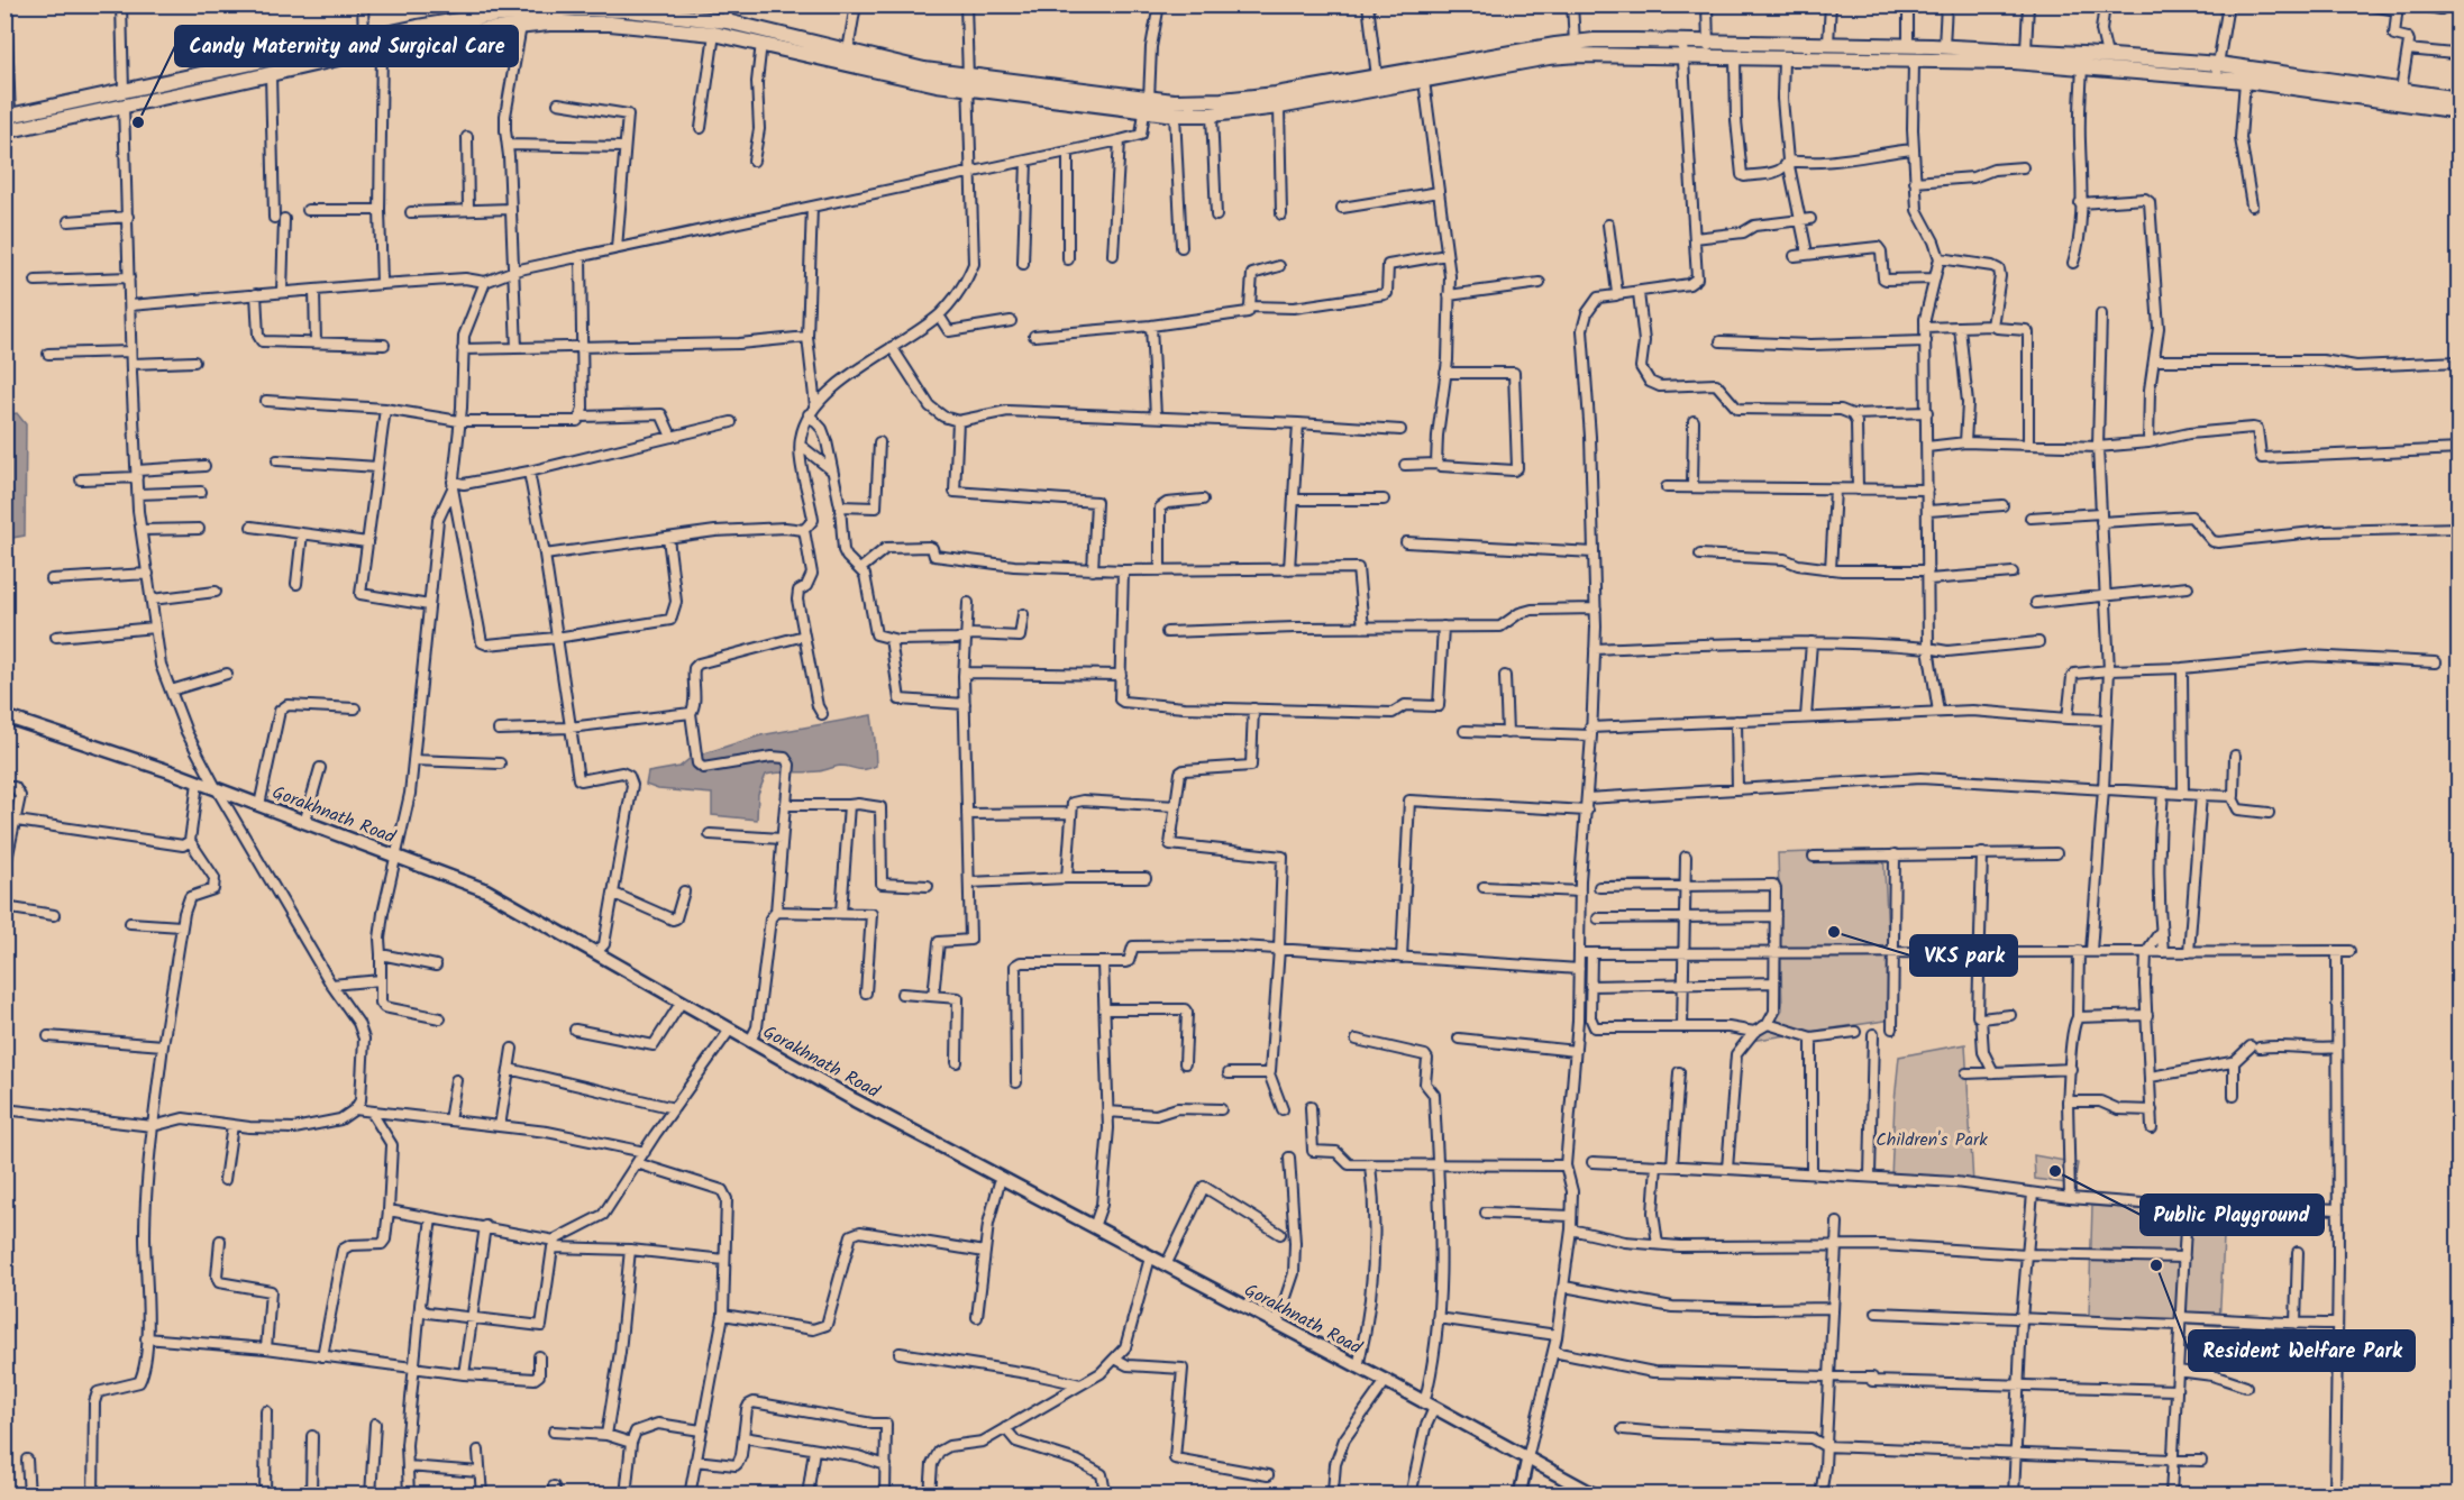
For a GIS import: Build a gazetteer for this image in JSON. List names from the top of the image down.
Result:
{
  "streets": {
    "main road": ["Gorakhnath Road"]
  },
  "parks": ["Children's Park"],
  "places": [
    "Candy Maternity and Surgical Care",
    "VKS park",
    "Public Playground",
    "Resident Welfare Park"
  ]
}
